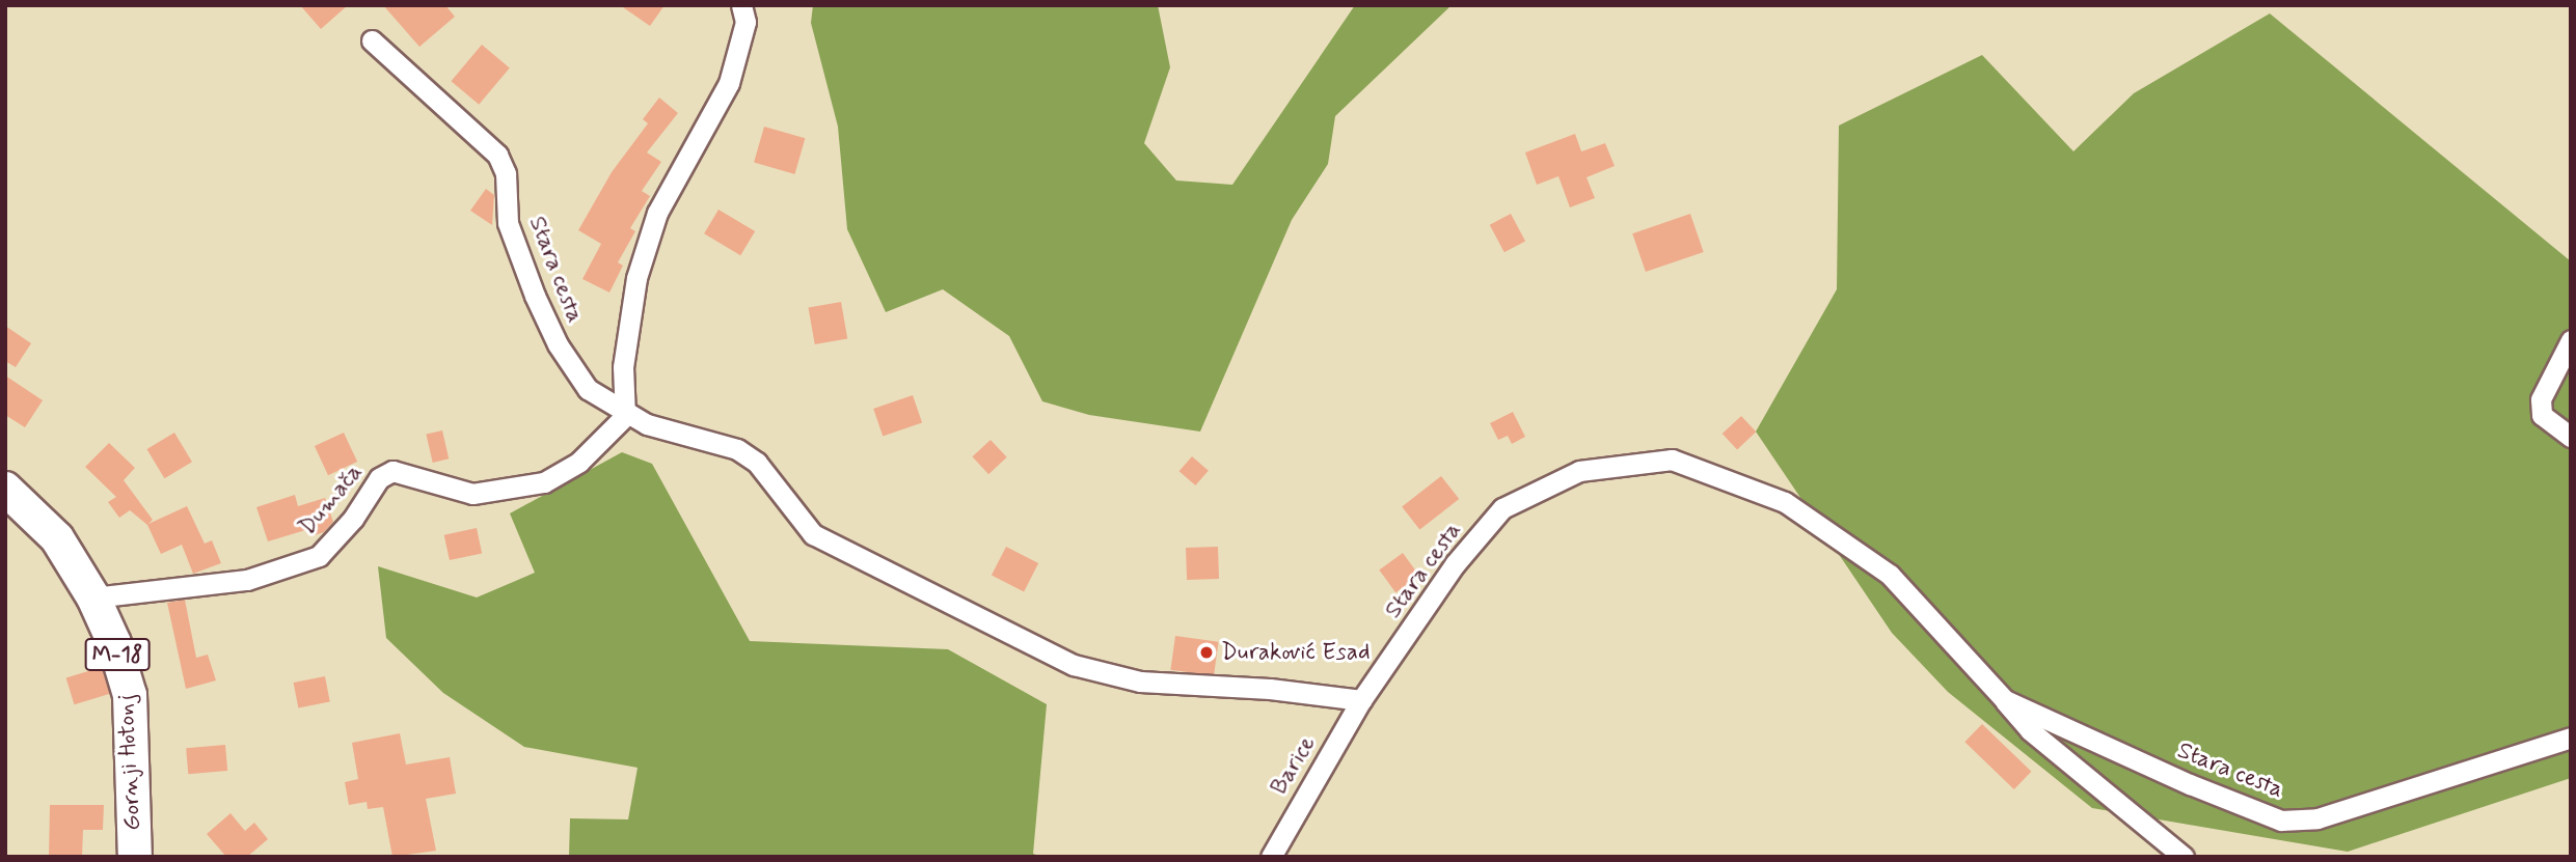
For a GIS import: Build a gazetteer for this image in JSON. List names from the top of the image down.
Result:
{
  "streets": {
    "main road": ["M-18", "Gornji Hotonj"],
    "street": ["Stara cesta", "Dumača", "Barice"]
  },
  "crossings": [
    ["Stara cesta", "Dumača"],
    ["Stara cesta", "Barice"],
    ["Dumača", "Gornji Hotonj"]
  ],
  "places": ["Duraković Esad"]
}
